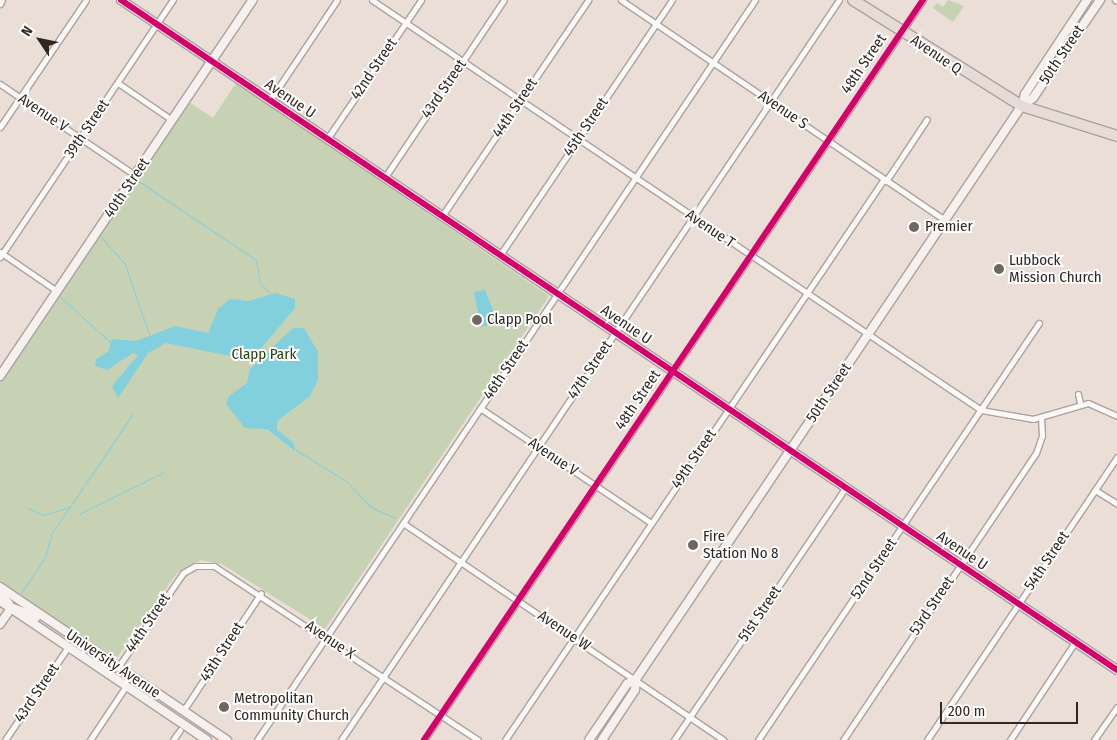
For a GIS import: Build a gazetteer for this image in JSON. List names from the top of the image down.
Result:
{
  "streets": {
    "highway": ["Avenue Q"],
    "main road": [
      "50th Street",
      "Avenue U",
      "40th Street",
      "University Avenue"
    ],
    "street": [
      "48th Street",
      "42nd Street",
      "43rd Street",
      "44th Street",
      "Avenue S",
      "Avenue V",
      "45th Street",
      "39th Street",
      "Avenue T",
      "46th Street",
      "47th Street",
      "49th Street",
      "54th Street",
      "52nd Street",
      "53rd Street",
      "51st Street",
      "Avenue W",
      "Avenue X"
    ]
  },
  "crossings": [
    ["Avenue Q", "50th Street"],
    ["Avenue Q", "48th Street"],
    ["50th Street", "Avenue U"],
    ["50th Street", "Avenue S"],
    ["50th Street", "Avenue T"],
    ["50th Street", "Avenue W"],
    ["48th Street", "Avenue U"],
    ["48th Street", "Avenue S"],
    ["48th Street", "Avenue V"],
    ["48th Street", "Avenue T"],
    ["48th Street", "Avenue W"],
    ["48th Street", "Avenue X"],
    ["42nd Street", "Avenue U"],
    ["42nd Street", "Avenue T"],
    ["43rd Street", "Avenue U"],
    ["43rd Street", "Avenue T"],
    ["43rd Street", "University Avenue"],
    ["Avenue U", "44th Street"],
    ["Avenue U", "45th Street"],
    ["Avenue U", "39th Street"],
    ["Avenue U", "40th Street"],
    ["Avenue U", "46th Street"],
    ["Avenue U", "47th Street"],
    ["Avenue U", "49th Street"],
    ["Avenue U", "54th Street"],
    ["Avenue U", "52nd Street"],
    ["Avenue U", "53rd Street"],
    ["Avenue U", "51st Street"],
    ["44th Street", "Avenue T"],
    ["44th Street", "Avenue X"],
    ["44th Street", "University Avenue"],
    ["Avenue S", "45th Street"],
    ["Avenue S", "46th Street"],
    ["Avenue S", "47th Street"],
    ["Avenue S", "49th Street"],
    ["Avenue V", "39th Street"],
    ["Avenue V", "40th Street"],
    ["Avenue V", "46th Street"],
    ["Avenue V", "47th Street"],
    ["Avenue V", "49th Street"],
    ["45th Street", "Avenue T"],
    ["45th Street", "Avenue X"],
    ["45th Street", "University Avenue"],
    ["Avenue T", "46th Street"],
    ["Avenue T", "47th Street"],
    ["Avenue T", "49th Street"],
    ["Avenue T", "52nd Street"],
    ["Avenue T", "53rd Street"],
    ["46th Street", "Avenue W"],
    ["46th Street", "Avenue X"],
    ["47th Street", "Avenue W"],
    ["47th Street", "Avenue X"],
    ["49th Street", "Avenue W"],
    ["51st Street", "Avenue W"]
  ],
  "parks": ["Clapp Park"],
  "places": [
    "Premier",
    "Lubbock Mission Church",
    "Clapp Pool",
    "Fire Station No 8",
    "Metropolitan Community Church"
  ],
  "scale_bar": "200 m",
  "north": "top left"
}
